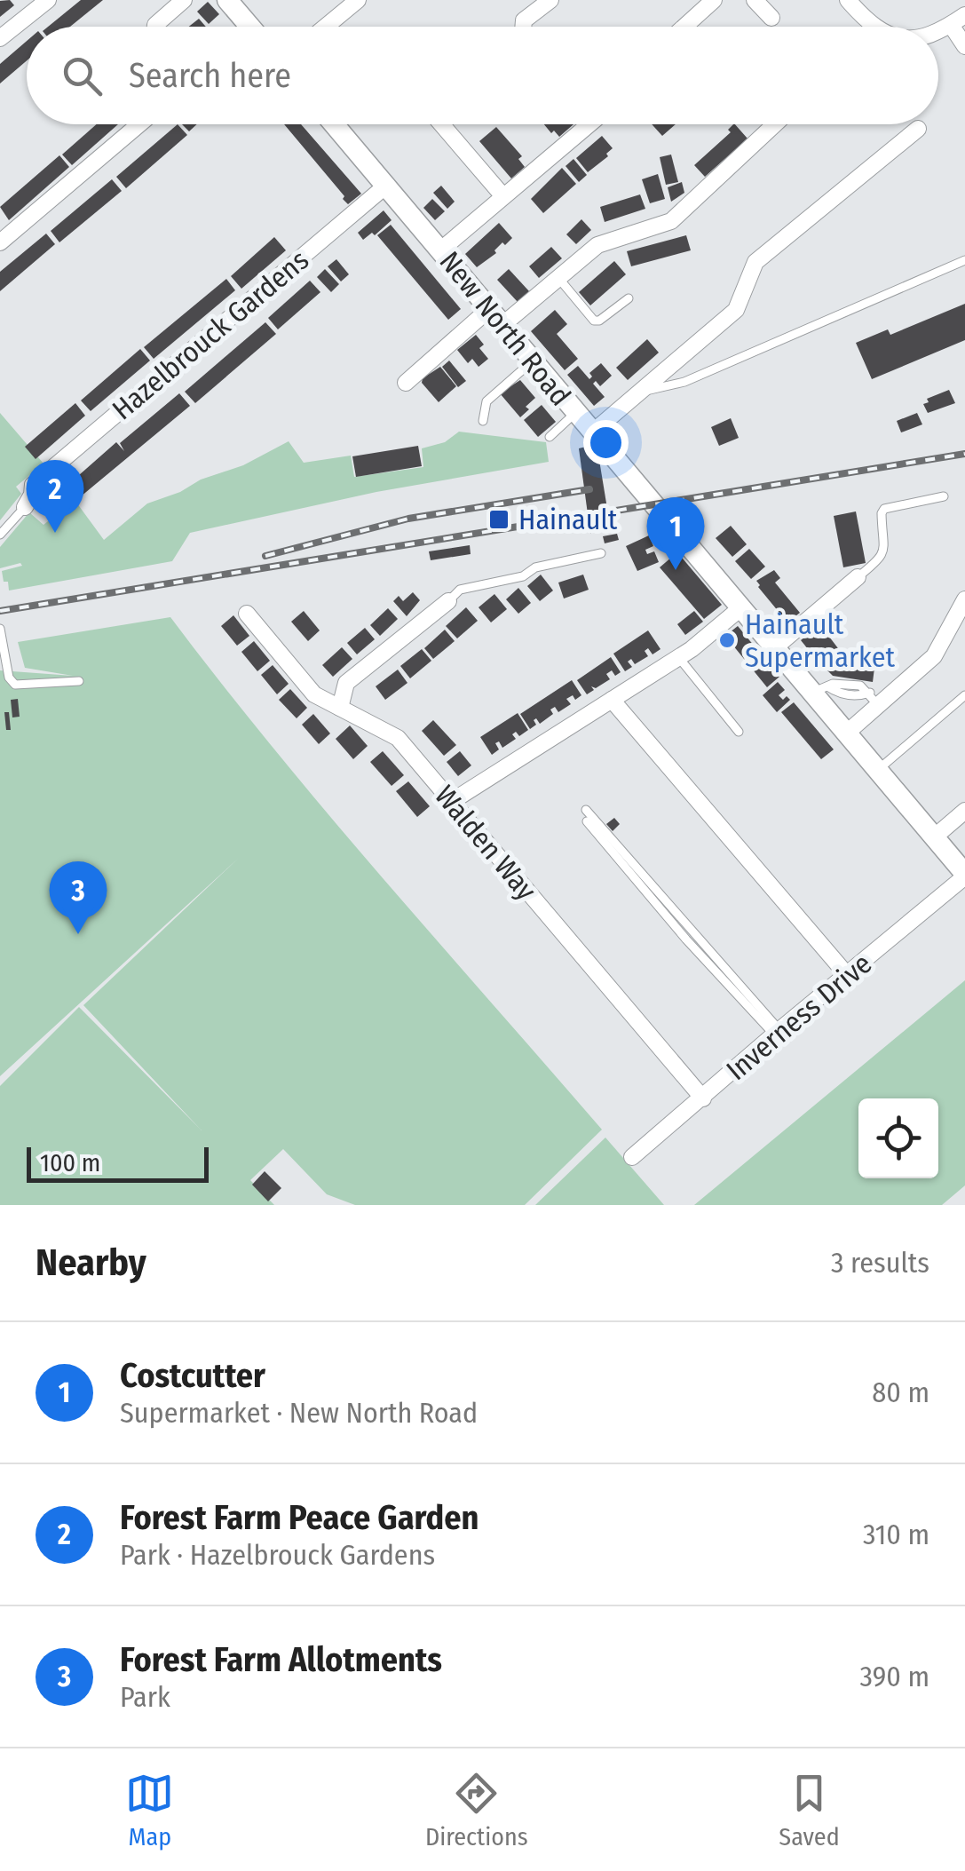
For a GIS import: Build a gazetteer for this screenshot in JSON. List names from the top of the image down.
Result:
{
  "streets": {
    "street": [
      "New North Road",
      "Hazelbrouck Gardens",
      "Walden Way",
      "Inverness Drive"
    ]
  },
  "crossings": [
    ["New North Road", "Hazelbrouck Gardens"],
    ["New North Road", "Inverness Drive"],
    ["Walden Way", "Inverness Drive"]
  ],
  "places": {
    "transit": ["Hainault"],
    "other": ["Hainault Supermarket"]
  },
  "scale_bar": "100 m",
  "page": {
    "search": "Search here",
    "pins": ["2", "1", "3"],
    "scale": "100 m",
    "heading": ["Nearby", "3 results"],
    "list": [
      {
        "mark": "1",
        "name": "Costcutter",
        "note": "Supermarket · New North Road",
        "value": "80 m"
      },
      {
        "mark": "2",
        "name": "Forest Farm Peace Garden",
        "note": "Park · Hazelbrouck Gardens",
        "value": "310 m"
      },
      {
        "mark": "3",
        "name": "Forest Farm Allotments",
        "note": "Park",
        "value": "390 m"
      }
    ],
    "nav": ["Map", "Directions", "Saved"]
  }
}
